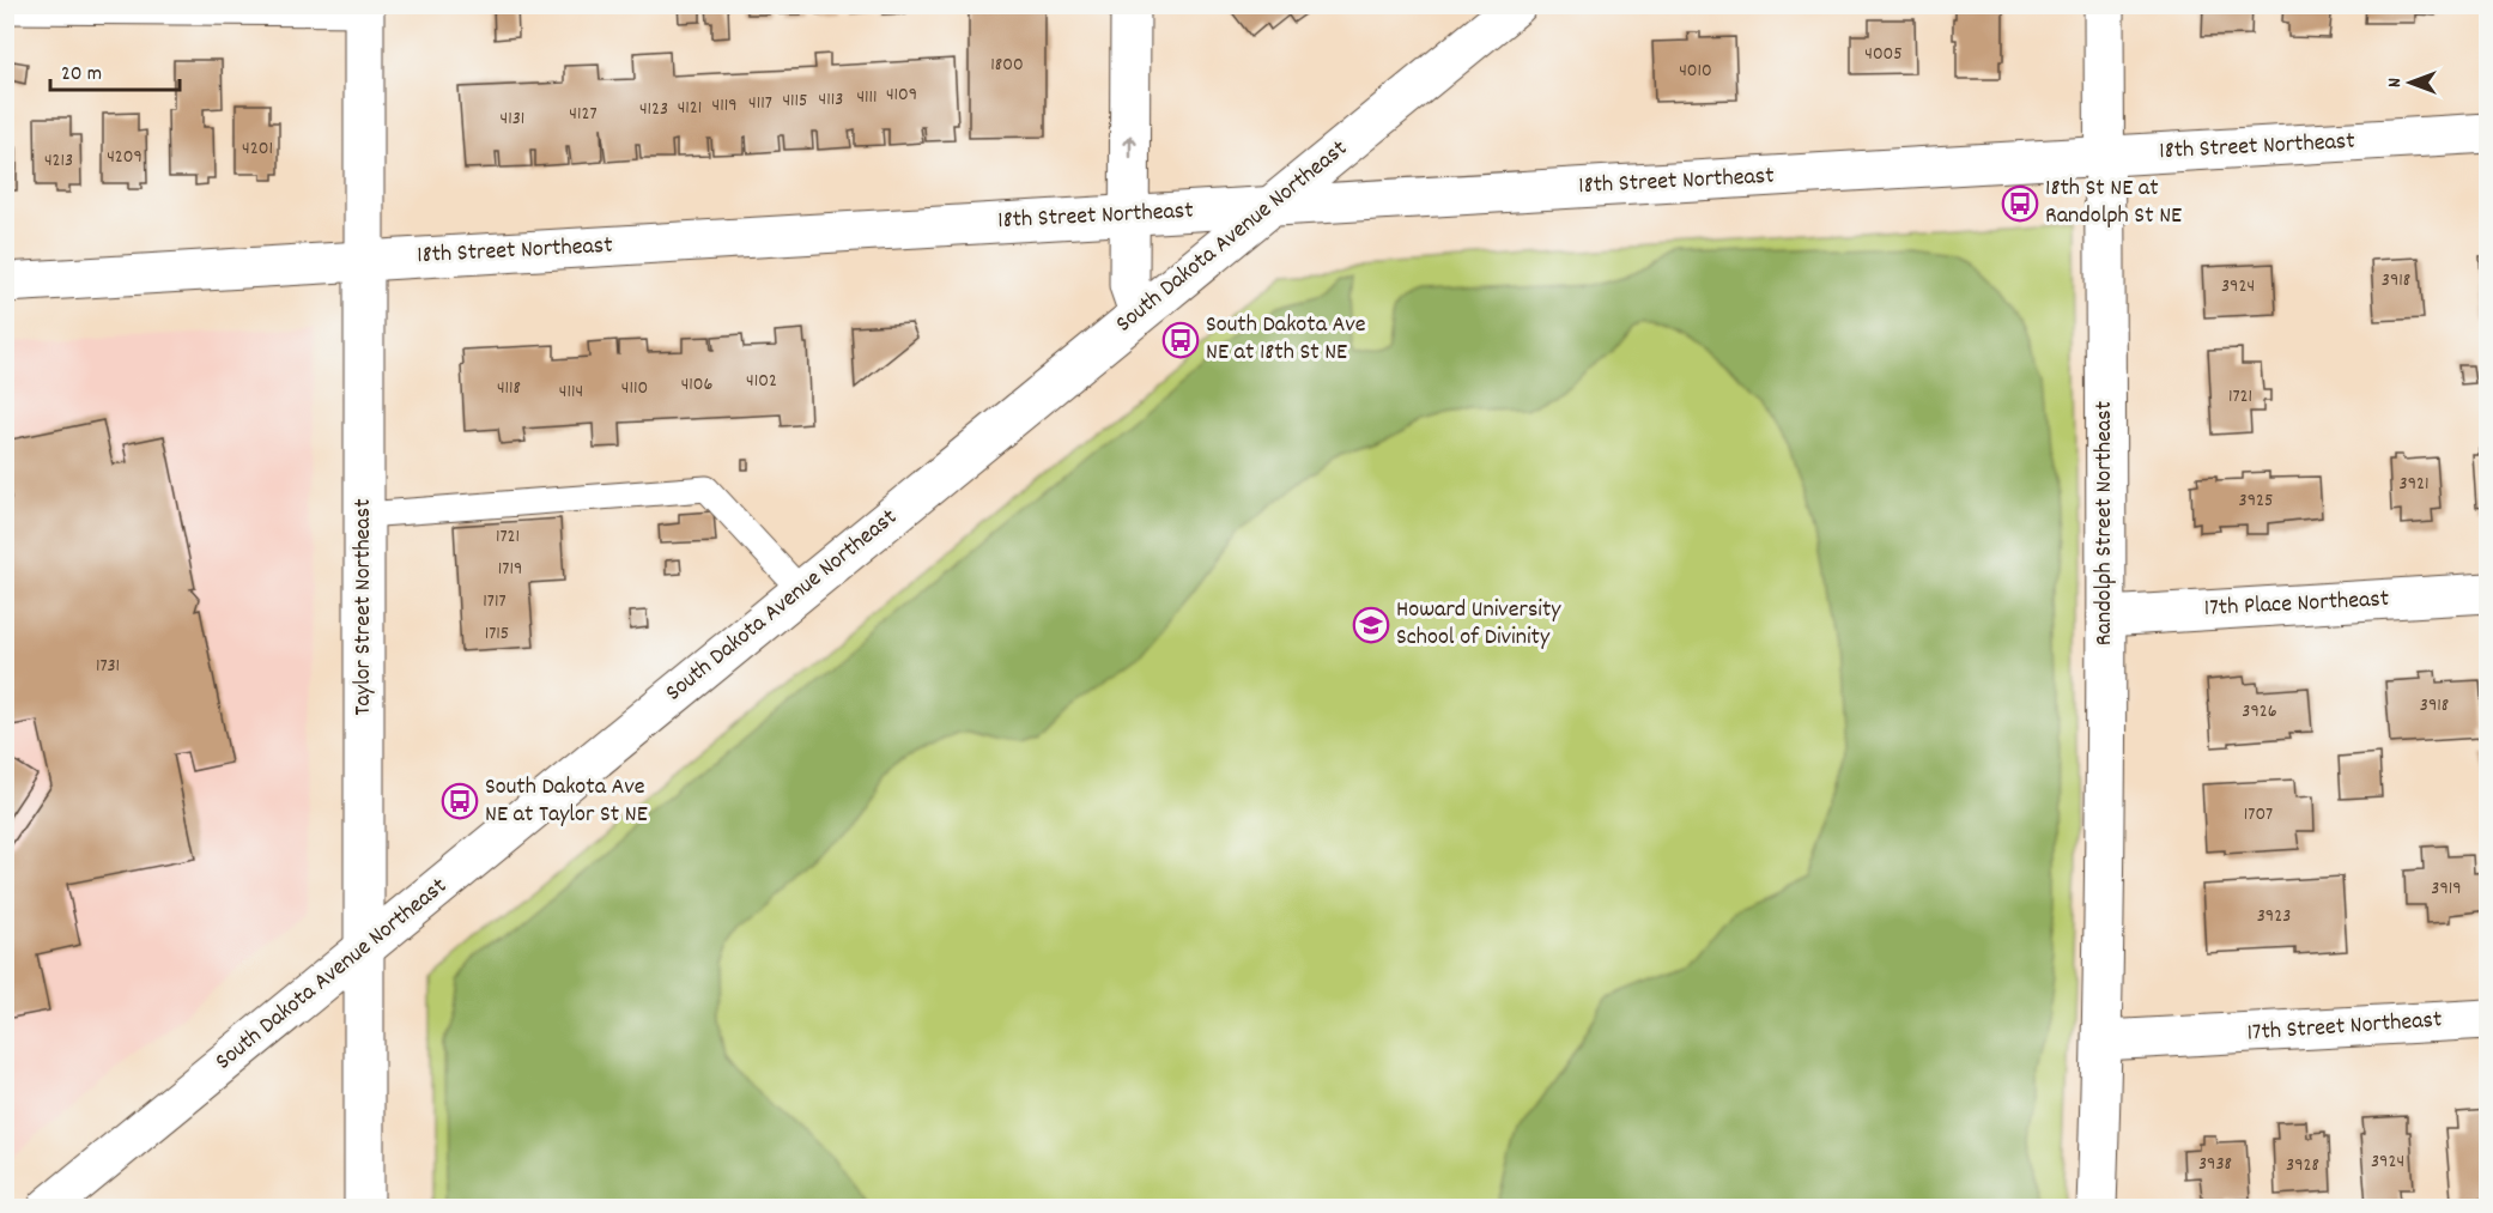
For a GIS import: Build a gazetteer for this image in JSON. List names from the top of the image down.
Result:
{
  "streets": {
    "street": [
      "18th Street Northeast",
      "South Dakota Avenue Northeast",
      "Randolph Street Northeast",
      "17th Place Northeast",
      "Taylor Street Northeast",
      "17th Street Northeast"
    ]
  },
  "crossings": [
    ["18th Street Northeast", "South Dakota Avenue Northeast"],
    ["18th Street Northeast", "Randolph Street Northeast"],
    ["18th Street Northeast", "Taylor Street Northeast"],
    ["South Dakota Avenue Northeast", "Taylor Street Northeast"],
    ["Randolph Street Northeast", "17th Place Northeast"],
    ["Randolph Street Northeast", "17th Street Northeast"]
  ],
  "places": {
    "bus stop": ["18th St NE at Randolph St NE", "South Dakota Ave NE at 18th St NE", "South Dakota Ave NE at Taylor St NE"],
    "school or university": ["Howard University School of Divinity"]
  },
  "house_numbers": [
    "4005",
    "1800",
    "4010",
    "4109",
    "4111",
    "4113",
    "4115",
    "4117",
    "4119",
    "4121",
    "4123",
    "4127",
    "4131",
    "4201",
    "4209",
    "4213",
    "3918",
    "3924",
    "4102",
    "4106",
    "4118",
    "4110",
    "4114",
    "1721",
    "3921",
    "3925",
    "1721",
    "1719",
    "1717",
    "1715",
    "1731",
    "3918",
    "3926",
    "1707",
    "3919",
    "3923",
    "3924",
    "3938",
    "3928"
  ],
  "scale_bar": "20 m",
  "north": "left"
}
